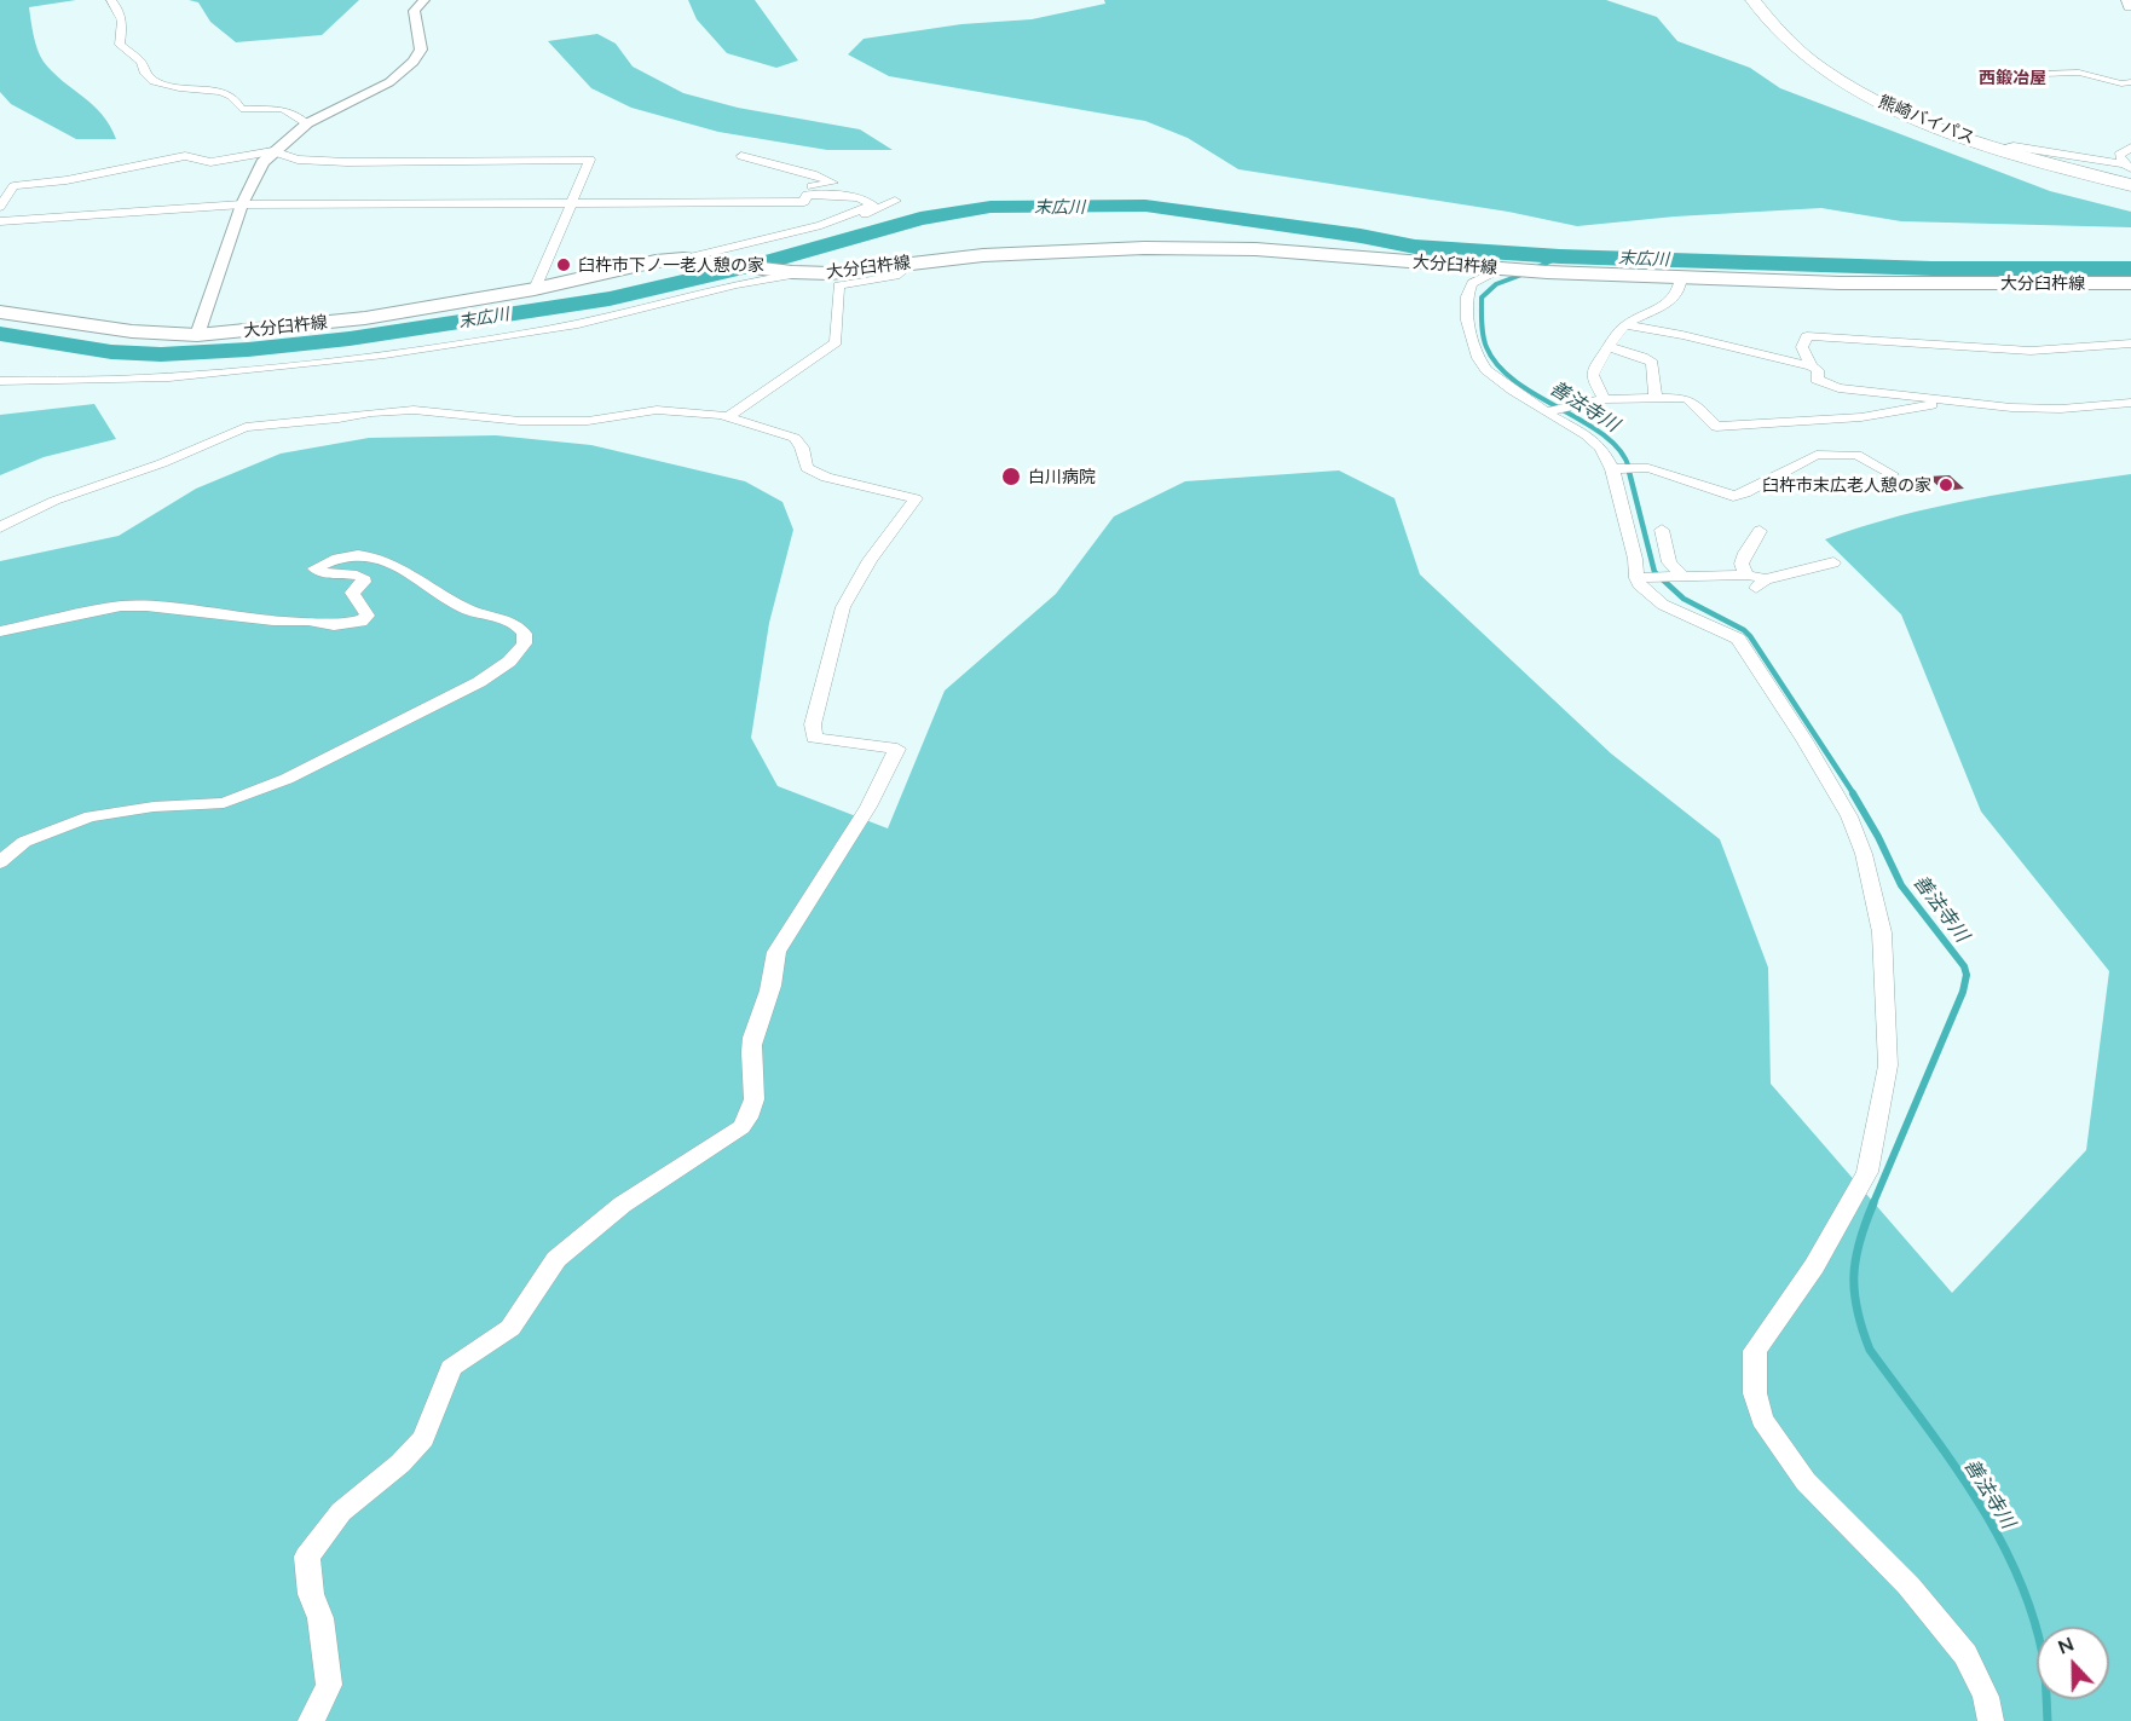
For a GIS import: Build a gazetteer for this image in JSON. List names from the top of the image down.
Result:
{
  "streets": {
    "highway": ["熊崎バイパス"],
    "main road": ["大分臼杵線"]
  },
  "districts": ["西鍛冶屋"],
  "water": ["末広川", "善法寺川"],
  "places": ["臼杵市下ノ一老人憩の家", "白川病院", "臼杵市末広老人憩の家"],
  "north": "top"
}
